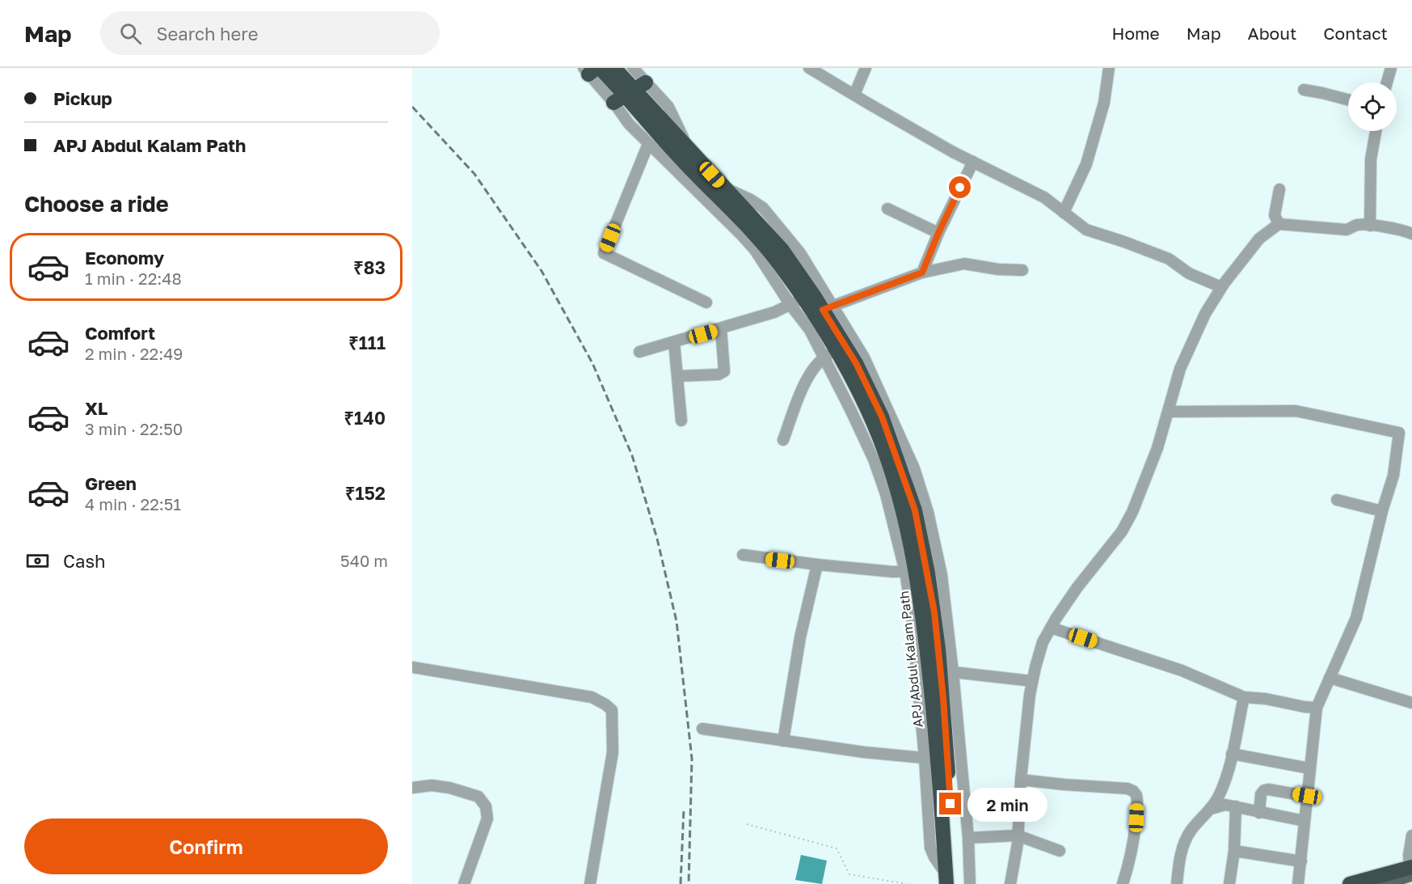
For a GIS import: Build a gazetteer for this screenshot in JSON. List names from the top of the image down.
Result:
{
  "streets": {
    "highway": ["APJ Abdul Kalam Path"]
  },
  "page": {
    "header": "Map",
    "search": "Search here",
    "nav": [
      "Home",
      "Map",
      "About",
      "Contact"
    ],
    "banner": ["Pickup", "APJ Abdul Kalam Path"],
    "heading": "Choose a ride",
    "list": [
      {
        "name": "Economy",
        "note": "1 min · 22:48",
        "value": "₹83"
      },
      {
        "name": "Comfort",
        "note": "2 min · 22:49",
        "value": "₹111"
      },
      {
        "name": "XL",
        "note": "3 min · 22:50",
        "value": "₹140"
      },
      {
        "name": "Green",
        "note": "4 min · 22:51",
        "value": "₹152"
      }
    ],
    "pay": ["Cash", "540 m"],
    "bubble": "2 min",
    "buttons": "Confirm"
  }
}
